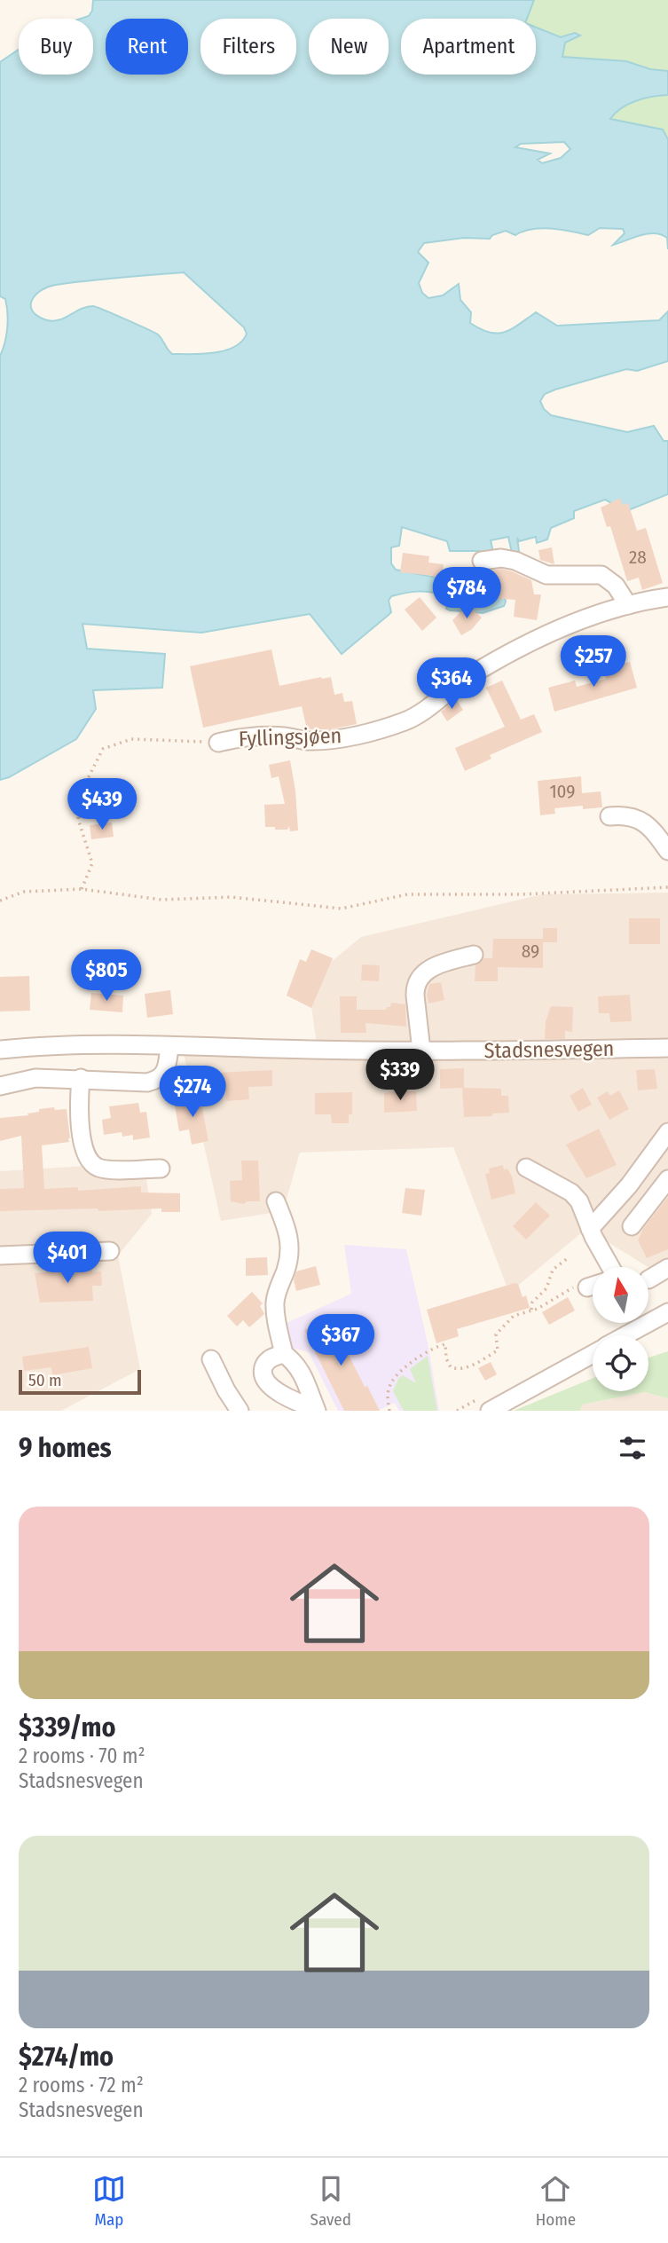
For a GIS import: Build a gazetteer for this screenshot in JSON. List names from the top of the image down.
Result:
{
  "streets": {
    "street": ["Fyllingsjøen", "Stadsnesvegen"]
  },
  "house_numbers": ["28", "109", "89"],
  "scale_bar": "50 m",
  "north": "top",
  "page": {
    "chip": [
      "Buy",
      "Rent",
      "Filters",
      "New",
      "Apartment"
    ],
    "price": [
      "$784",
      "$257",
      "$364",
      "$439",
      "$805",
      "$339",
      "$274",
      "$401",
      "$367"
    ],
    "scale": "50 m",
    "heading": "9 homes",
    "list": [
      {
        "name": "$339/mo",
        "note": "2 rooms · 70 m² · Stadsnesvegen"
      },
      {
        "name": "$274/mo",
        "note": "2 rooms · 72 m² · Stadsnesvegen"
      }
    ],
    "tabs": ["Map", "Saved", "Home"]
  }
}
